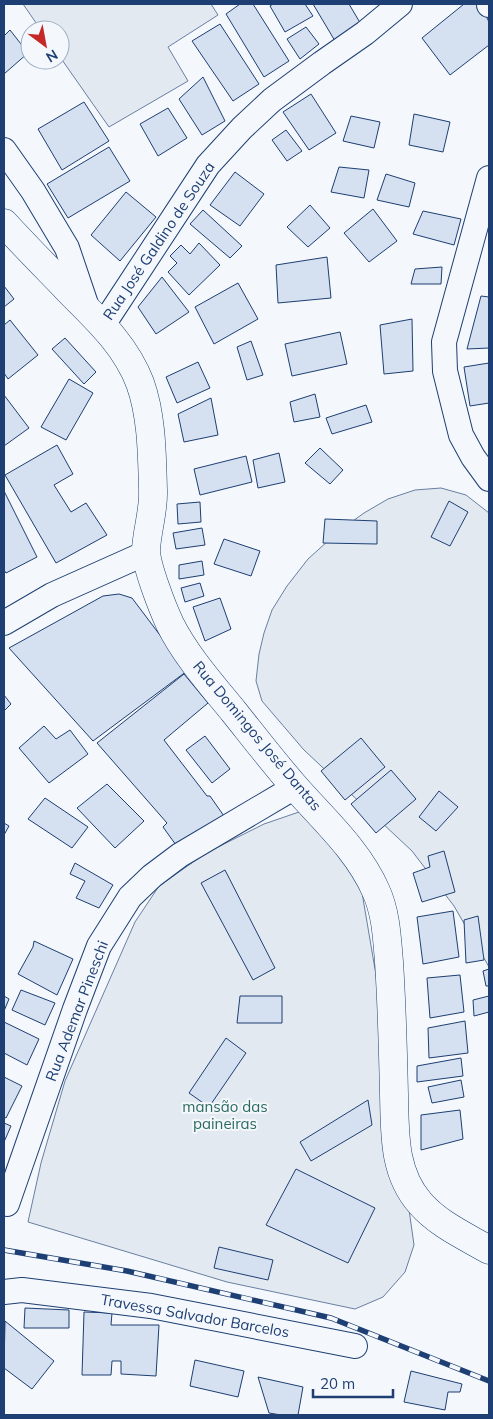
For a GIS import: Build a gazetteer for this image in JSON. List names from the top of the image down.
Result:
{
  "streets": {
    "street": [
      "Rua José Galdino de Souza",
      "Rua Domingos José Dantas",
      "Rua Ademar Pineschi",
      "Travessa Salvador Barcelos"
    ]
  },
  "crossings": [
    ["Rua José Galdino de Souza", "Rua Domingos José Dantas"],
    ["Rua Domingos José Dantas", "Rua Ademar Pineschi"]
  ],
  "parks": ["mansão das paineiras"],
  "scale_bar": "20 m",
  "north": "bottom right"
}
